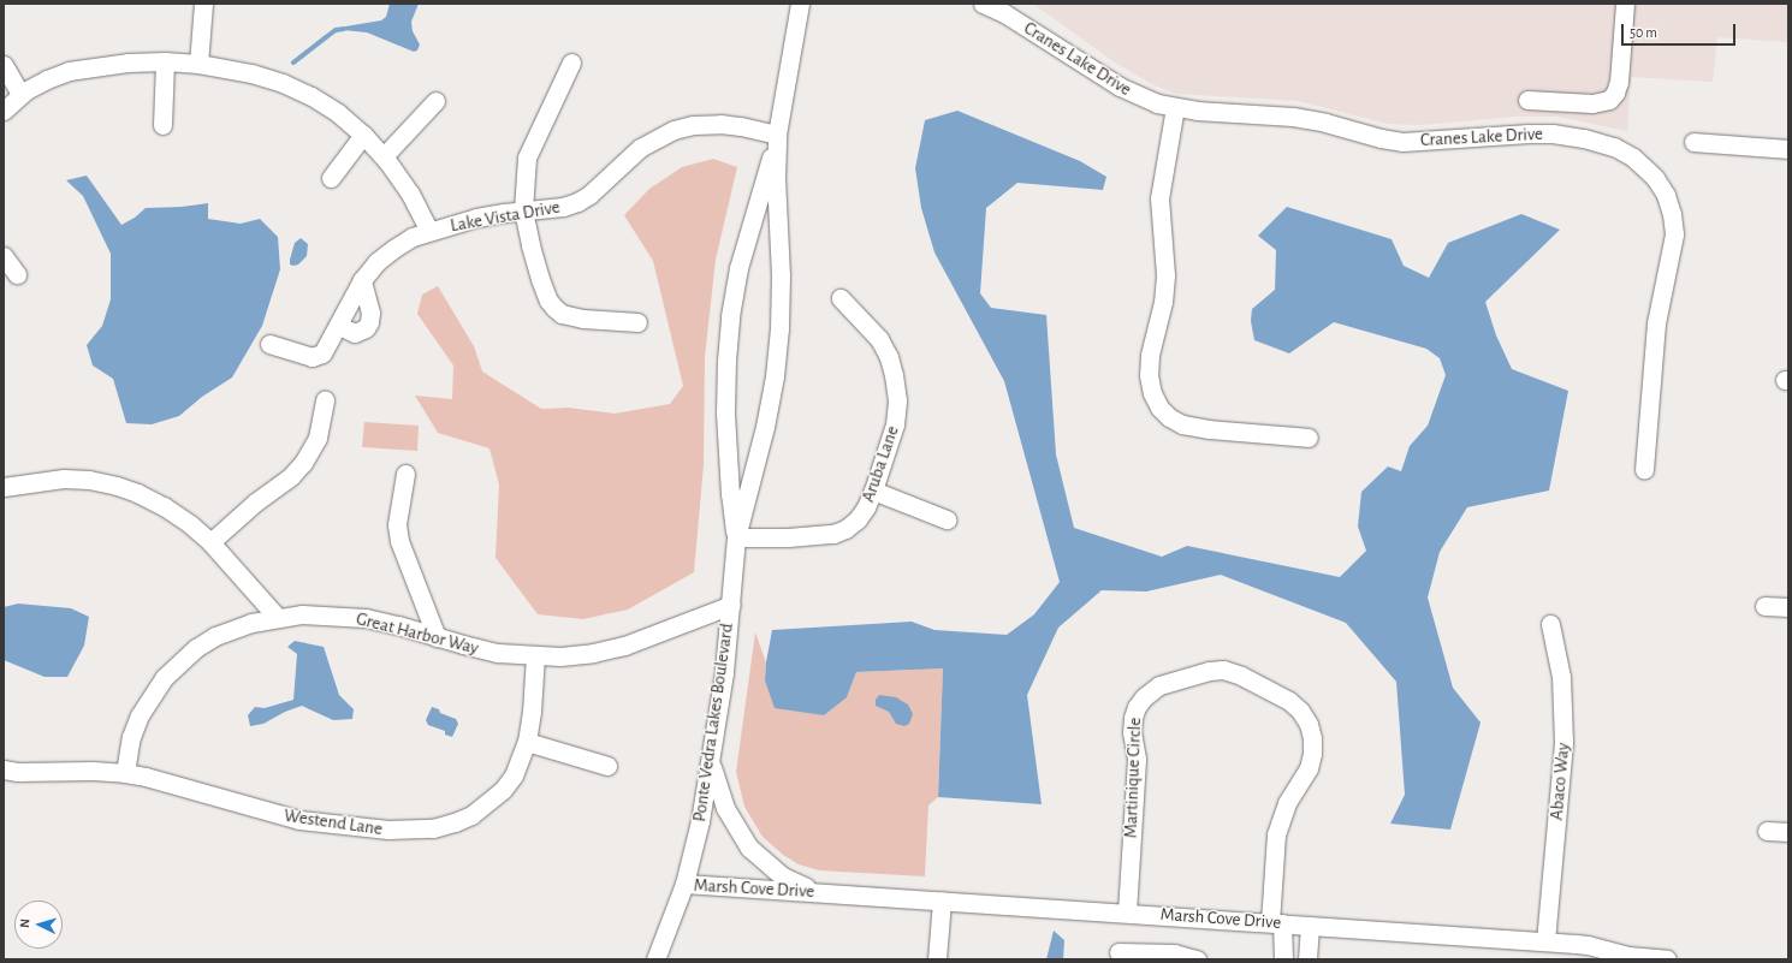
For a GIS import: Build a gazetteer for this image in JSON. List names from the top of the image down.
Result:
{
  "streets": {
    "street": [
      "Cranes Lake Drive",
      "Lake Vista Drive",
      "Aruba Lane",
      "Great Harbor Way",
      "Ponte Vedra Lakes Boulevard",
      "Martinique Circle",
      "Abaco Way",
      "Westend Lane",
      "Marsh Cove Drive"
    ]
  },
  "crossings": [
    ["Lake Vista Drive", "Ponte Vedra Lakes Boulevard"],
    ["Aruba Lane", "Ponte Vedra Lakes Boulevard"],
    ["Great Harbor Way", "Ponte Vedra Lakes Boulevard"],
    ["Great Harbor Way", "Westend Lane"],
    ["Ponte Vedra Lakes Boulevard", "Marsh Cove Drive"],
    ["Martinique Circle", "Marsh Cove Drive"],
    ["Abaco Way", "Marsh Cove Drive"]
  ],
  "scale_bar": "50 m",
  "north": "left"
}
